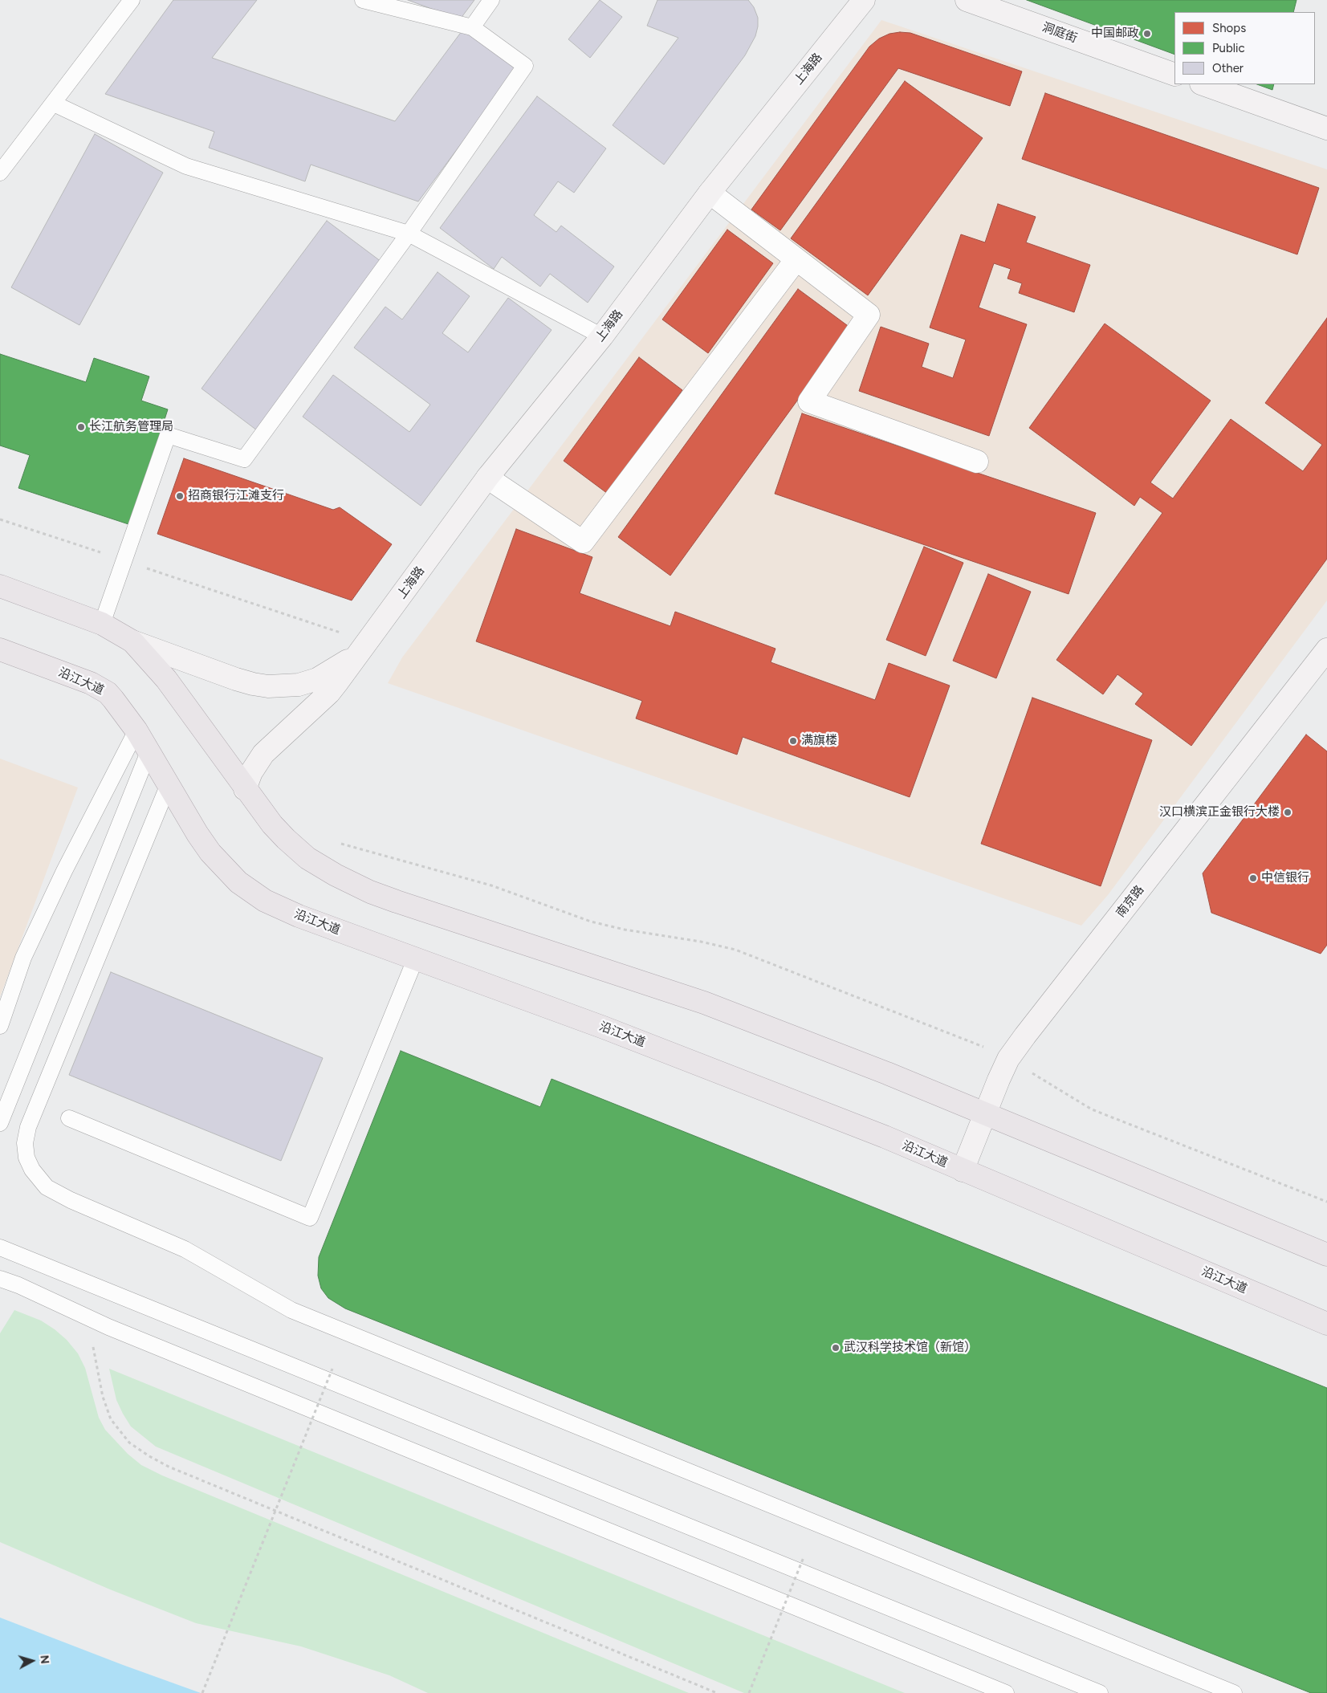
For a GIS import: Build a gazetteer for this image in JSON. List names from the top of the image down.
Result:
{
  "streets": {
    "main road": ["沿江大道"],
    "street": ["洞庭街", "上海路", "南京路"]
  },
  "crossings": [
    ["沿江大道", "南京路"]
  ],
  "places": [
    "中国邮政",
    "长江航务管理局",
    "招商银行江滩支行",
    "满旗楼",
    "汉口横滨正金银行大楼",
    "中信银行",
    "武汉科学技术馆（新馆）"
  ],
  "legend": ["Shops", "Public", "Other"],
  "north": "right"
}
